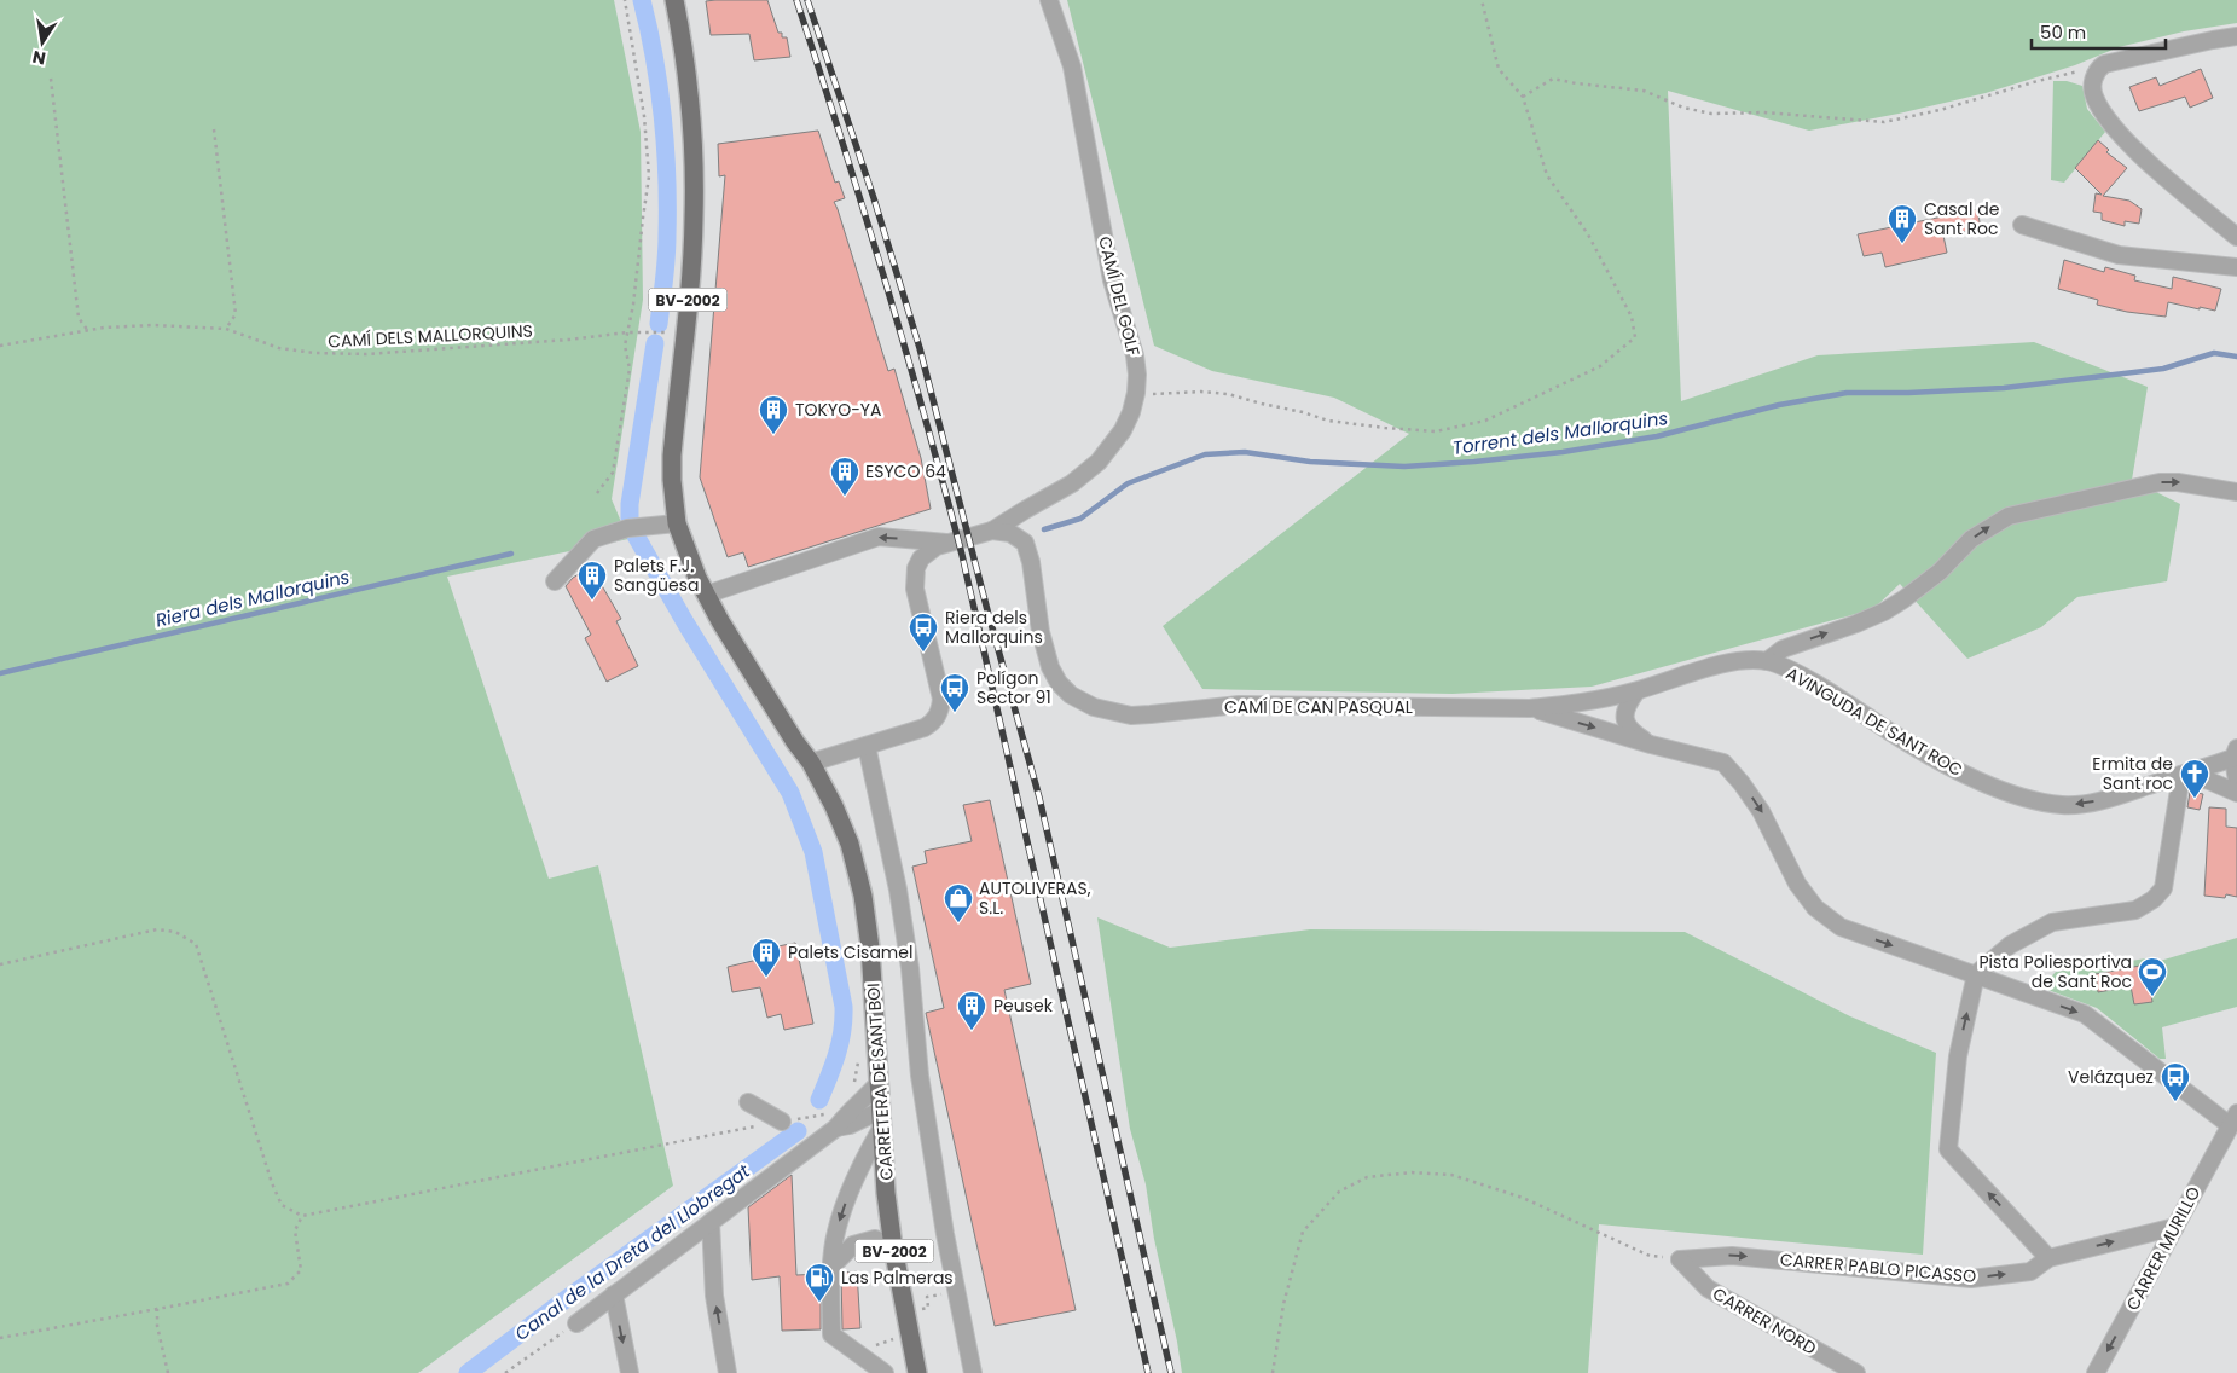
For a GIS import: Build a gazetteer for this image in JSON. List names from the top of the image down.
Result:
{
  "streets": {
    "main road": ["BV-2002", "CARRETERA DE SANT BOI"],
    "street": [
      "CAMÍ DEL GOLF",
      "CAMÍ DE CAN PASQUAL",
      "AVINGUDA DE SANT ROC",
      "CARRER MURILLO",
      "CARRER PABLO PICASSO",
      "CARRER NORD"
    ],
    "path": ["CAMÍ DELS MALLORQUINS"]
  },
  "crossings": [
    ["CAMÍ DEL GOLF", "CAMÍ DE CAN PASQUAL"],
    ["BV-2002", "CAMÍ DELS MALLORQUINS"],
    ["BV-2002", "CARRETERA DE SANT BOI"],
    ["CAMÍ DE CAN PASQUAL", "AVINGUDA DE SANT ROC"],
    ["CARRER MURILLO", "CARRER PABLO PICASSO"],
    ["CARRER PABLO PICASSO", "CARRER NORD"]
  ],
  "one_way": ["AVINGUDA DE SANT ROC", "CARRER MURILLO", "CARRER PABLO PICASSO"],
  "water": ["Torrent dels Mallorquins", "Riera dels Mallorquins", "Canal de la Dreta del Llobregat"],
  "places": {
    "building": [
      "Casal de Sant Roc",
      "TOKYO-YA",
      "ESYCO 64",
      "Palets F.J. Sangüesa",
      "Palets Cisamel",
      "Peusek"
    ],
    "bus stop": ["Riera dels Mallorquins", "Polígon Sector 91", "Velázquez"],
    "church": ["Ermita de Sant roc"],
    "shop": ["AUTOLIVERAS, S.L."],
    "sports": ["Pista Poliesportiva de Sant Roc"],
    "fuel station": ["Las Palmeras"]
  },
  "scale_bar": "50 m",
  "north": "bottom"
}
